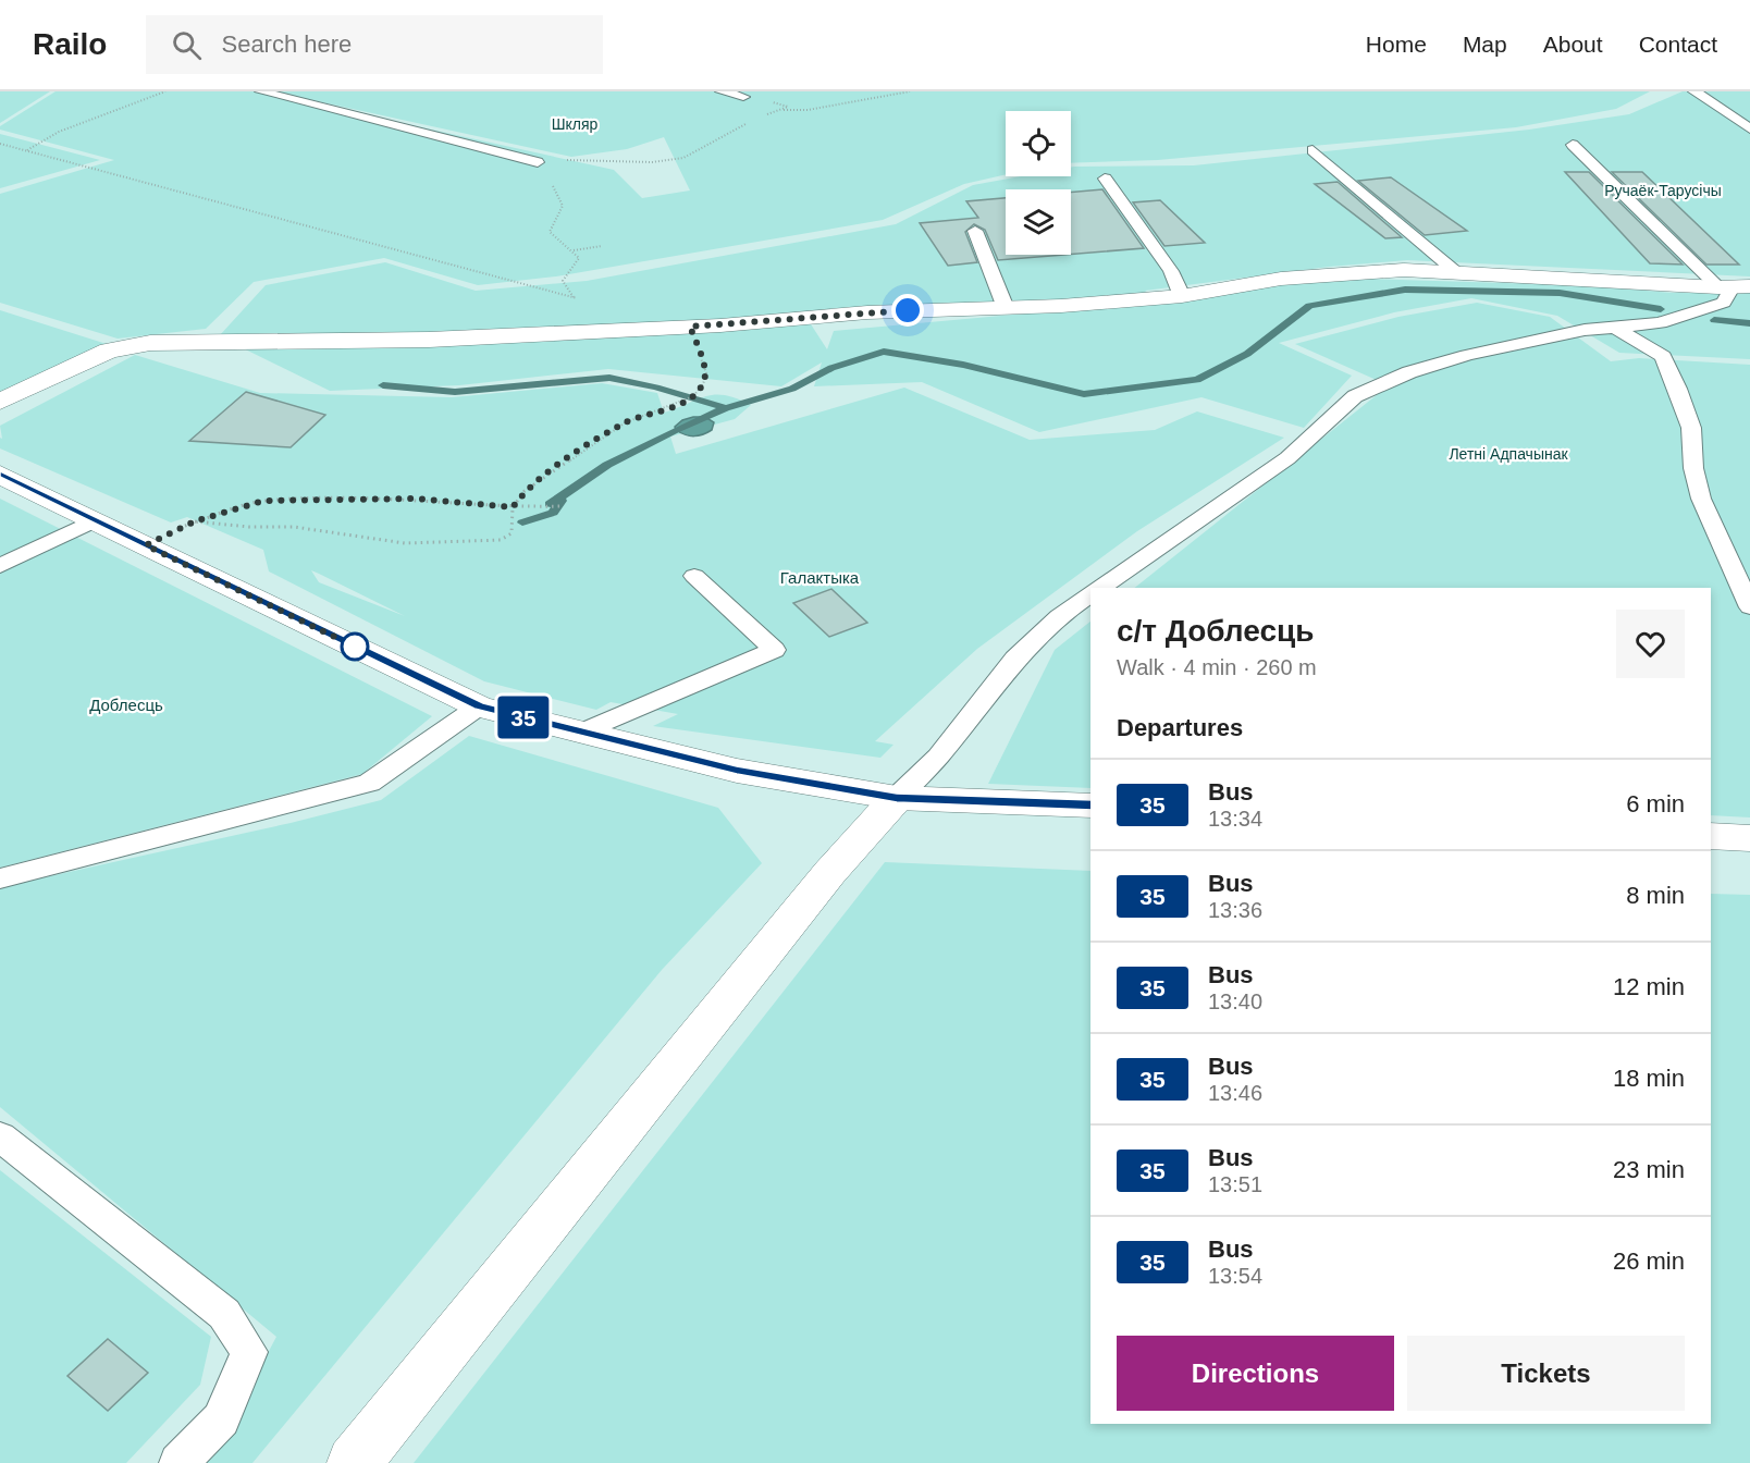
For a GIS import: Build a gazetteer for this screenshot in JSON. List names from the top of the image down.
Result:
{
  "parks": [
    "Шкляр",
    "Ручаёк-Тарусічы",
    "Летні Адпачынак",
    "Галактыка",
    "Доблесць"
  ],
  "lines": ["bus line 35"],
  "page": {
    "header": "Railo",
    "search": "Search here",
    "nav": [
      "Home",
      "Map",
      "About",
      "Contact"
    ],
    "on_map": "35",
    "heading": [
      ["с/т Доблесць", "Walk · 4 min · 260 m"],
      "Departures"
    ],
    "list": [
      {
        "mark": "35",
        "name": "Bus",
        "note": "13:34",
        "value": "6 min"
      },
      {
        "mark": "35",
        "name": "Bus",
        "note": "13:36",
        "value": "8 min"
      },
      {
        "mark": "35",
        "name": "Bus",
        "note": "13:40",
        "value": "12 min"
      },
      {
        "mark": "35",
        "name": "Bus",
        "note": "13:46",
        "value": "18 min"
      },
      {
        "mark": "35",
        "name": "Bus",
        "note": "13:51",
        "value": "23 min"
      },
      {
        "mark": "35",
        "name": "Bus",
        "note": "13:54",
        "value": "26 min"
      }
    ],
    "buttons": ["Directions", "Tickets"]
  }
}
